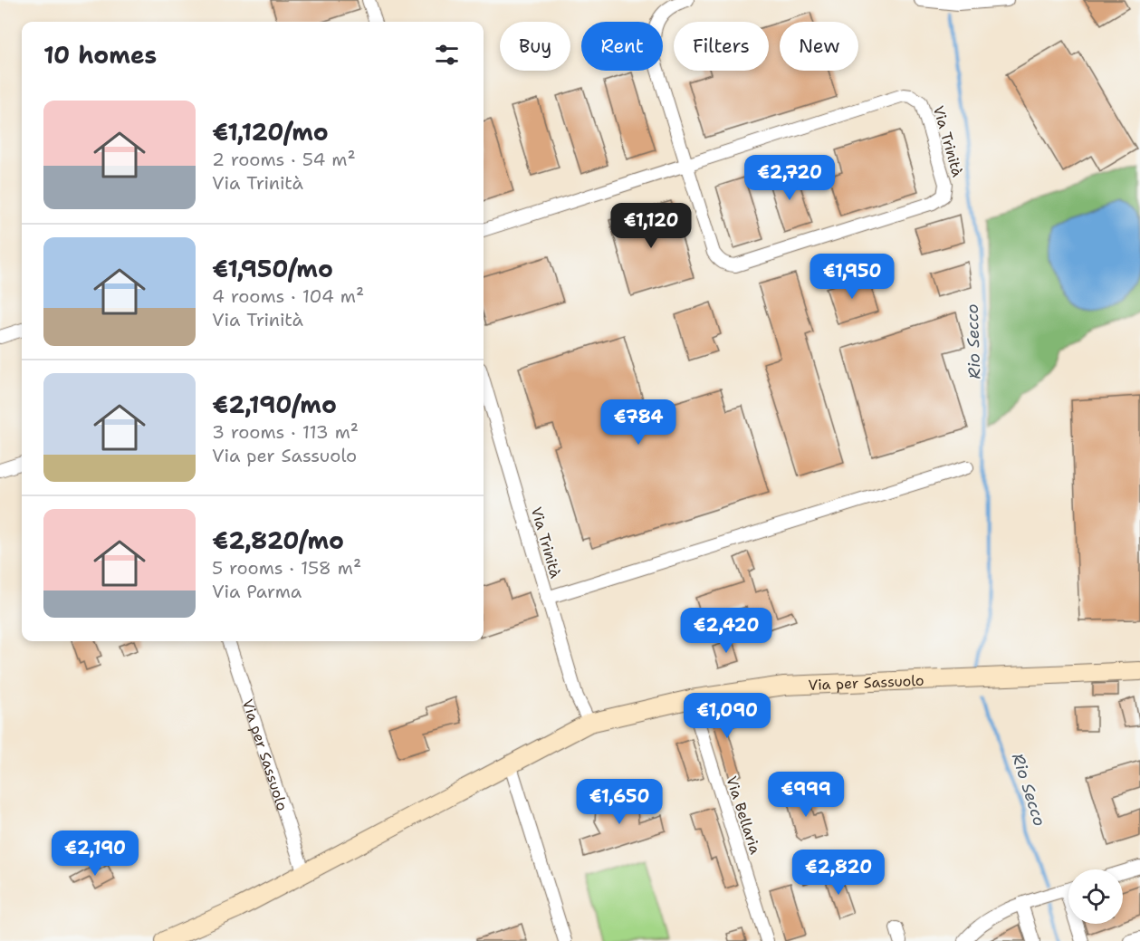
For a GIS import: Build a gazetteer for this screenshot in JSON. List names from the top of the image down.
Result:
{
  "streets": {
    "main road": ["Via per Sassuolo"],
    "street": ["Via Trinità", "Via Bellaria"]
  },
  "crossings": [
    ["Via Trinità", "Via per Sassuolo"],
    ["Via per Sassuolo", "Via Bellaria"]
  ],
  "water": ["Rio Secco"],
  "page": {
    "chip": [
      "Buy",
      "Rent",
      "Filters",
      "New"
    ],
    "heading": "10 homes",
    "list": [
      {
        "name": "€1,120/mo",
        "note": "2 rooms · 54 m² · Via Trinità"
      },
      {
        "name": "€1,950/mo",
        "note": "4 rooms · 104 m² · Via Trinità"
      },
      {
        "name": "€2,190/mo",
        "note": "3 rooms · 113 m² · Via per Sassuolo"
      },
      {
        "name": "€2,820/mo",
        "note": "5 rooms · 158 m² · Via Parma"
      }
    ],
    "price": [
      "€2,720",
      "€1,120",
      "€1,950",
      "€784",
      "€2,420",
      "€1,090",
      "€999",
      "€1,650",
      "€2,190",
      "€2,820"
    ]
  }
}
